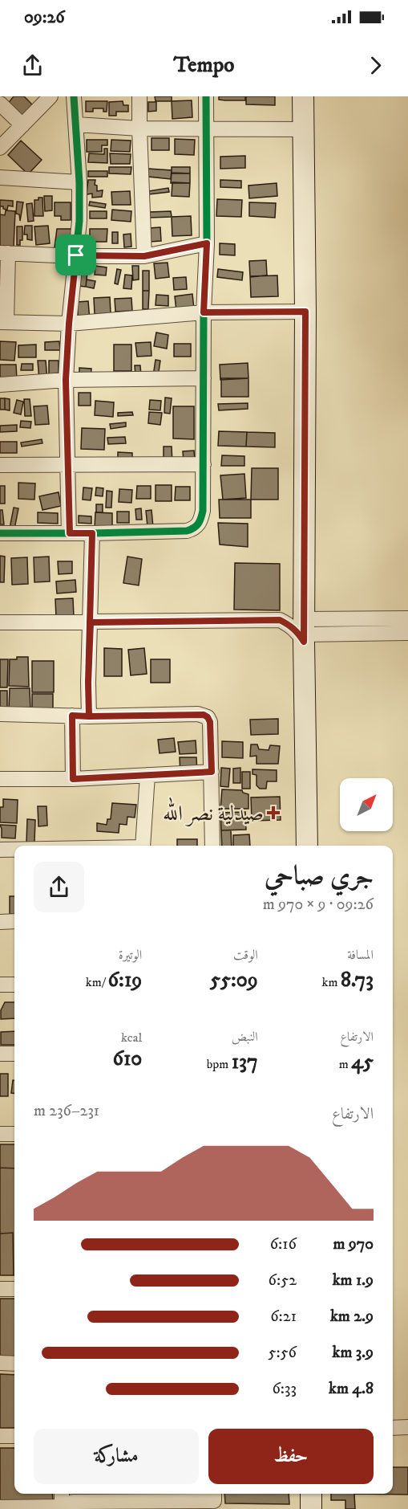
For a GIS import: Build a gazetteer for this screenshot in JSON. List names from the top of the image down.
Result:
{
  "places": {
    "health": ["صيدلية نصر الله"]
  },
  "north": "top right",
  "page": {
    "status": "09:26",
    "header": "Tempo",
    "heading": ["جري صباحي", "09:26 · 9 × 970 m"],
    "stats": [
      ["المسافة", "8.73 km"],
      ["الوقت", "55:09"],
      ["الوتيرة", "6:19 /km"],
      ["الارتفاع", "45 m"],
      ["النبض", "137 bpm"],
      ["kcal", "610"]
    ],
    "chart": ["الارتفاع", "231–236 m"],
    "list": [
      {
        "name": "970 m",
        "note": "6:16"
      },
      {
        "name": "1.9 km",
        "note": "6:52"
      },
      {
        "name": "2.9 km",
        "note": "6:21"
      },
      {
        "name": "3.9 km",
        "note": "5:56"
      },
      {
        "name": "4.8 km",
        "note": "6:33"
      }
    ],
    "buttons": ["حفظ", "مشاركة"]
  }
}
